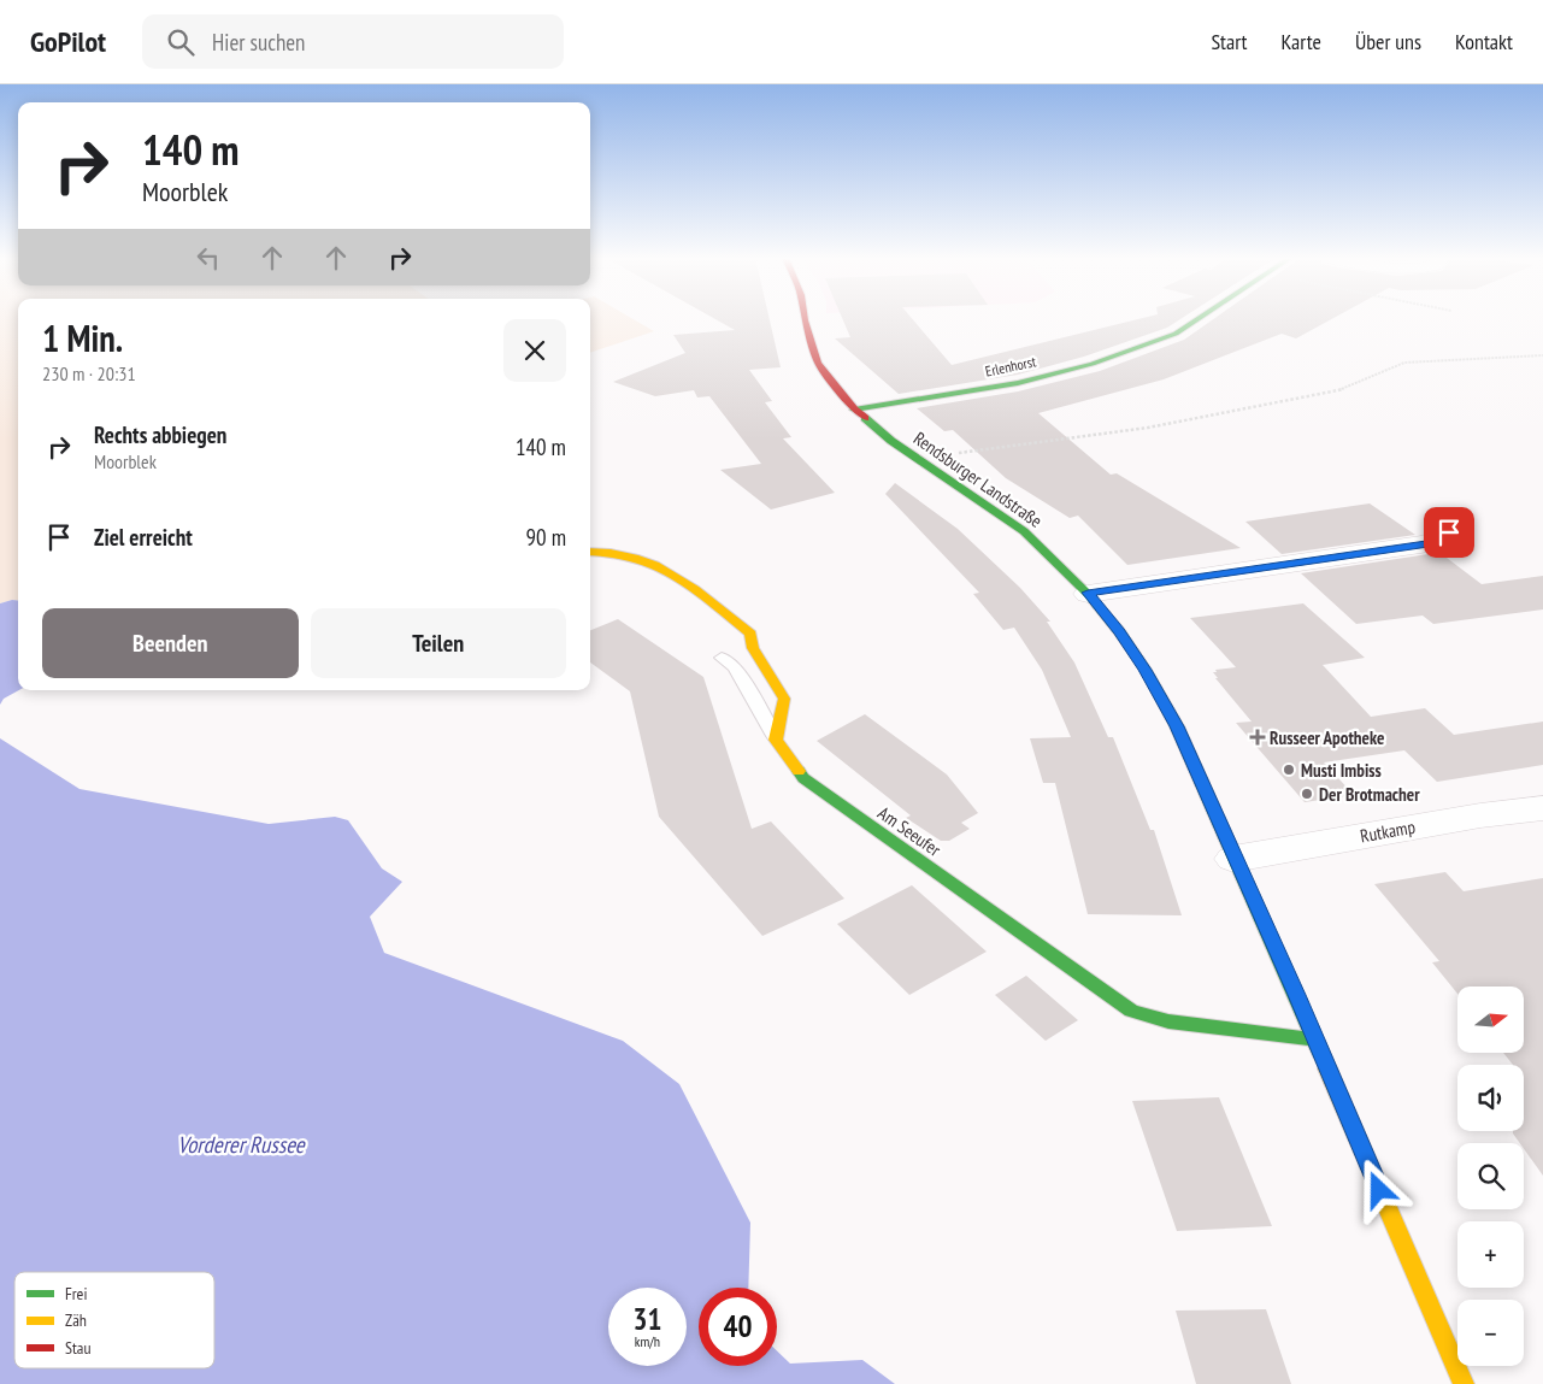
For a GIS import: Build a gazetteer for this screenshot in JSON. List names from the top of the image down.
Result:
{
  "streets": {
    "street": [
      "Erlenhorst",
      "Rendsburger Landstraße",
      "Am Seeufer",
      "Rutkamp"
    ]
  },
  "crossings": [
    ["Erlenhorst", "Rendsburger Landstraße"],
    ["Rendsburger Landstraße", "Am Seeufer"],
    ["Rendsburger Landstraße", "Rutkamp"]
  ],
  "water": ["Vorderer Russee"],
  "places": {
    "health": ["Russeer Apotheke"],
    "other": ["Musti Imbiss", "Der Brotmacher"]
  },
  "legend": ["Frei", "Zäh", "Stau"],
  "north": "right",
  "page": {
    "header": "GoPilot",
    "search": "Hier suchen",
    "nav": [
      "Start",
      "Karte",
      "Über uns",
      "Kontakt"
    ],
    "turn": ["140 m", "Moorblek"],
    "heading": ["1 Min.", "230 m · 20:31"],
    "list": [
      {
        "name": "Rechts abbiegen",
        "note": "Moorblek",
        "value": "140 m"
      },
      {
        "name": "Ziel erreicht",
        "value": "90 m"
      }
    ],
    "buttons": ["Beenden", "Teilen"],
    "map_buttons": ["+", "−"],
    "speed": "31 km/h",
    "limit": "40"
  }
}
